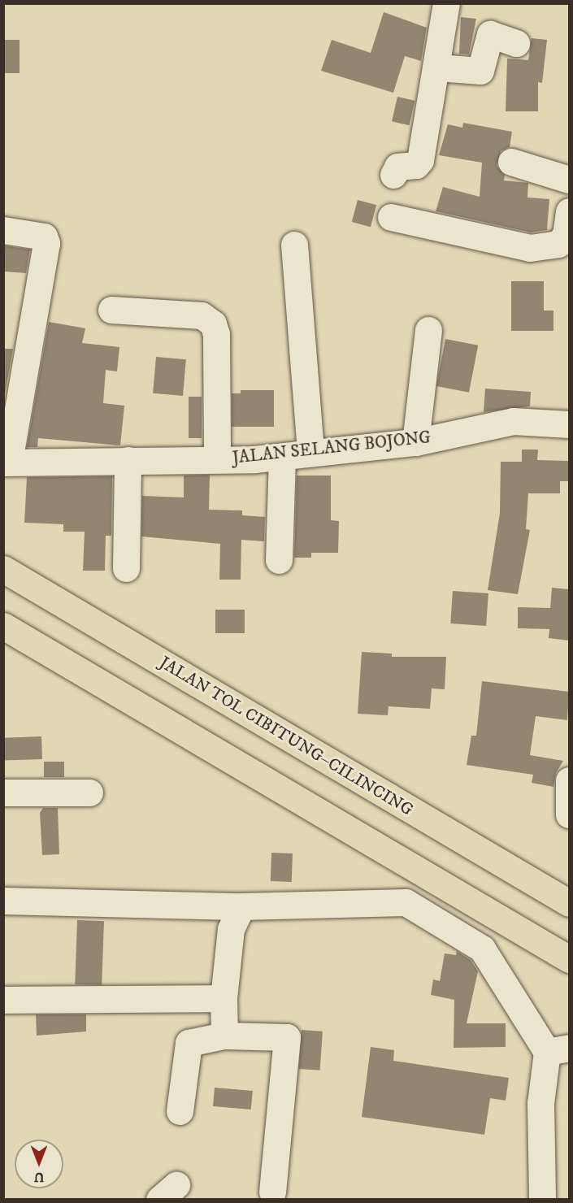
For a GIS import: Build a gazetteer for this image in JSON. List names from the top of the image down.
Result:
{
  "streets": {
    "highway": ["JALAN TOL CIBITUNG–CILINCING"],
    "street": ["JALAN SELANG BOJONG"]
  },
  "north": "bottom"
}
